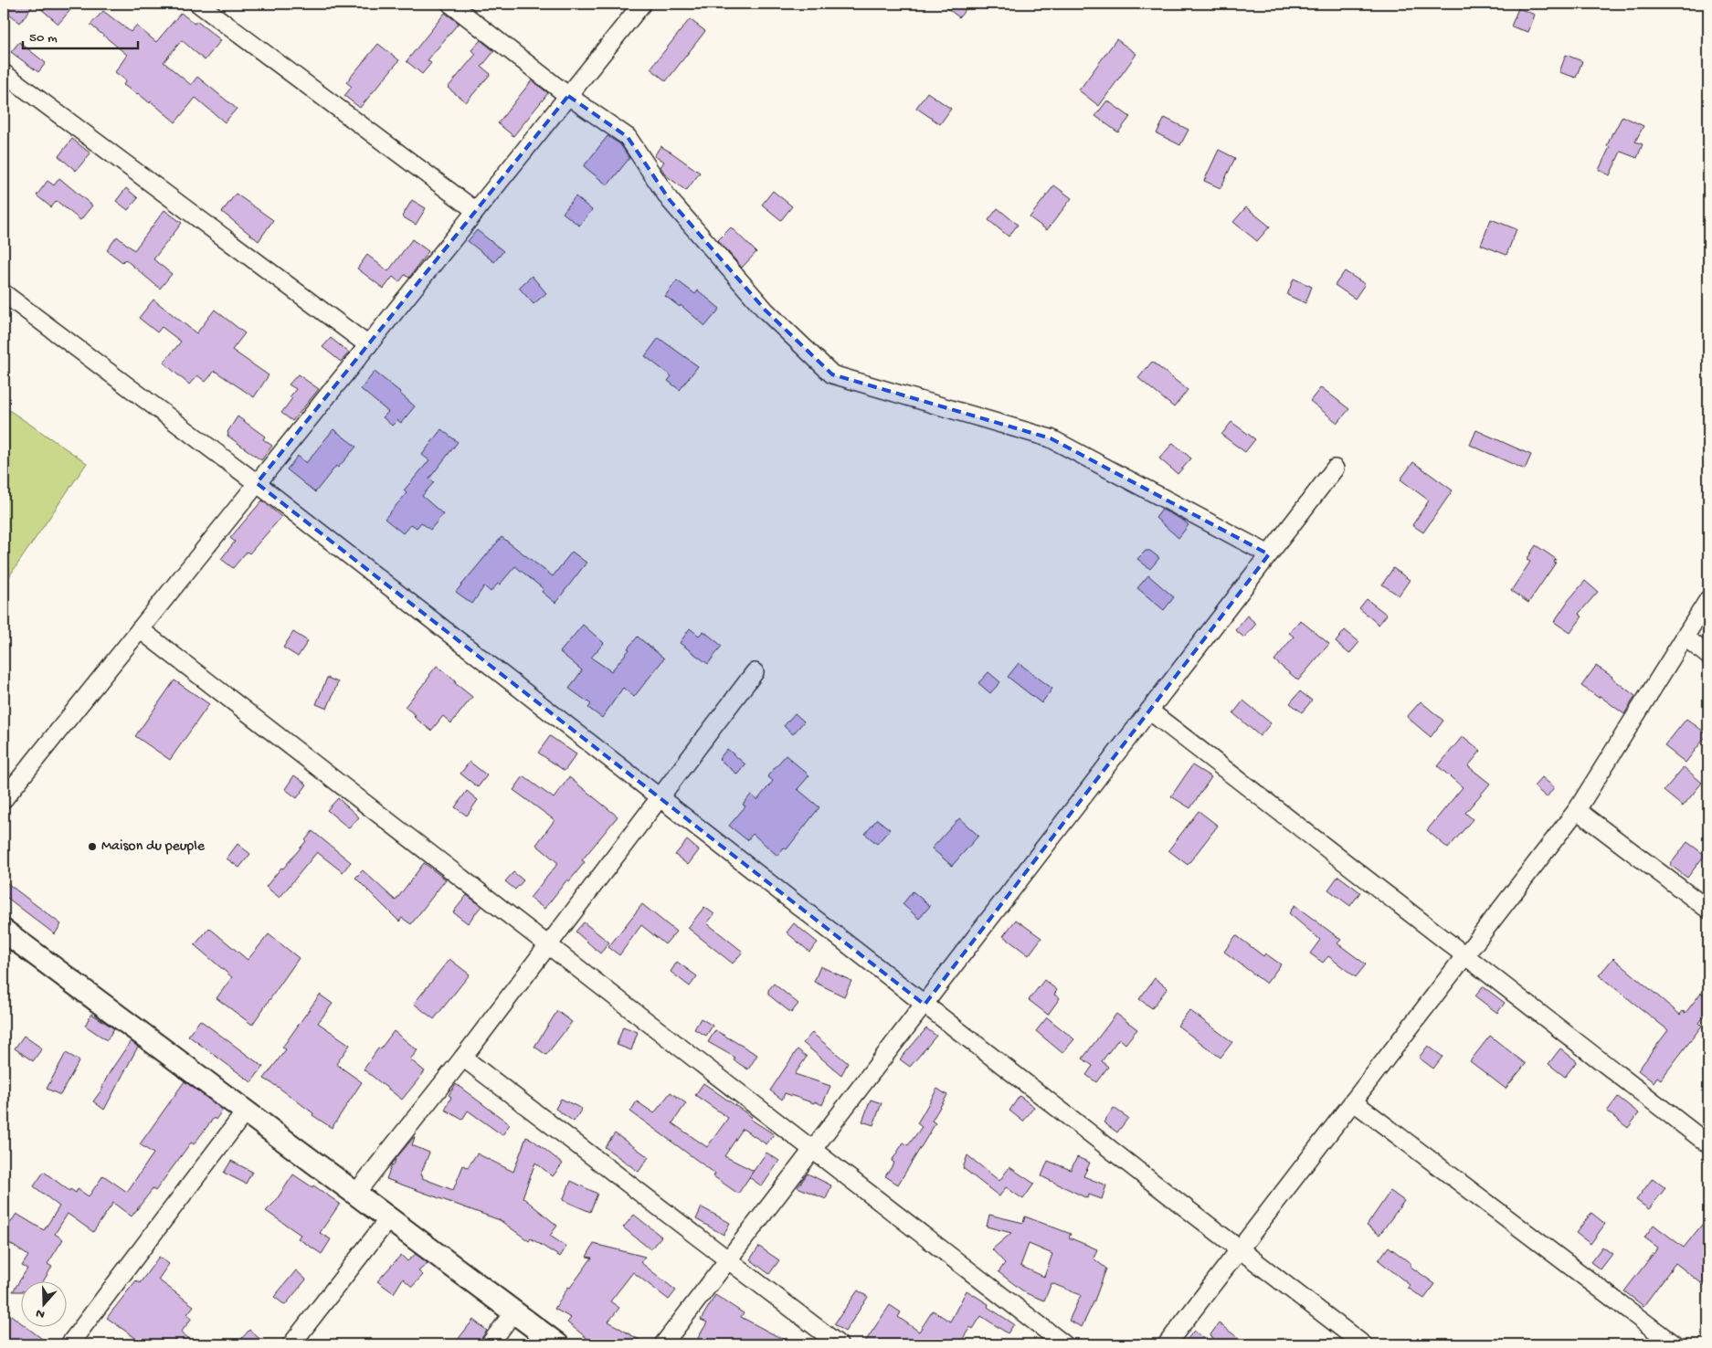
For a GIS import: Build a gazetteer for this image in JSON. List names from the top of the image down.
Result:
{
  "places": ["Maison du peuple"],
  "scale_bar": "50 m",
  "north": "bottom"
}
